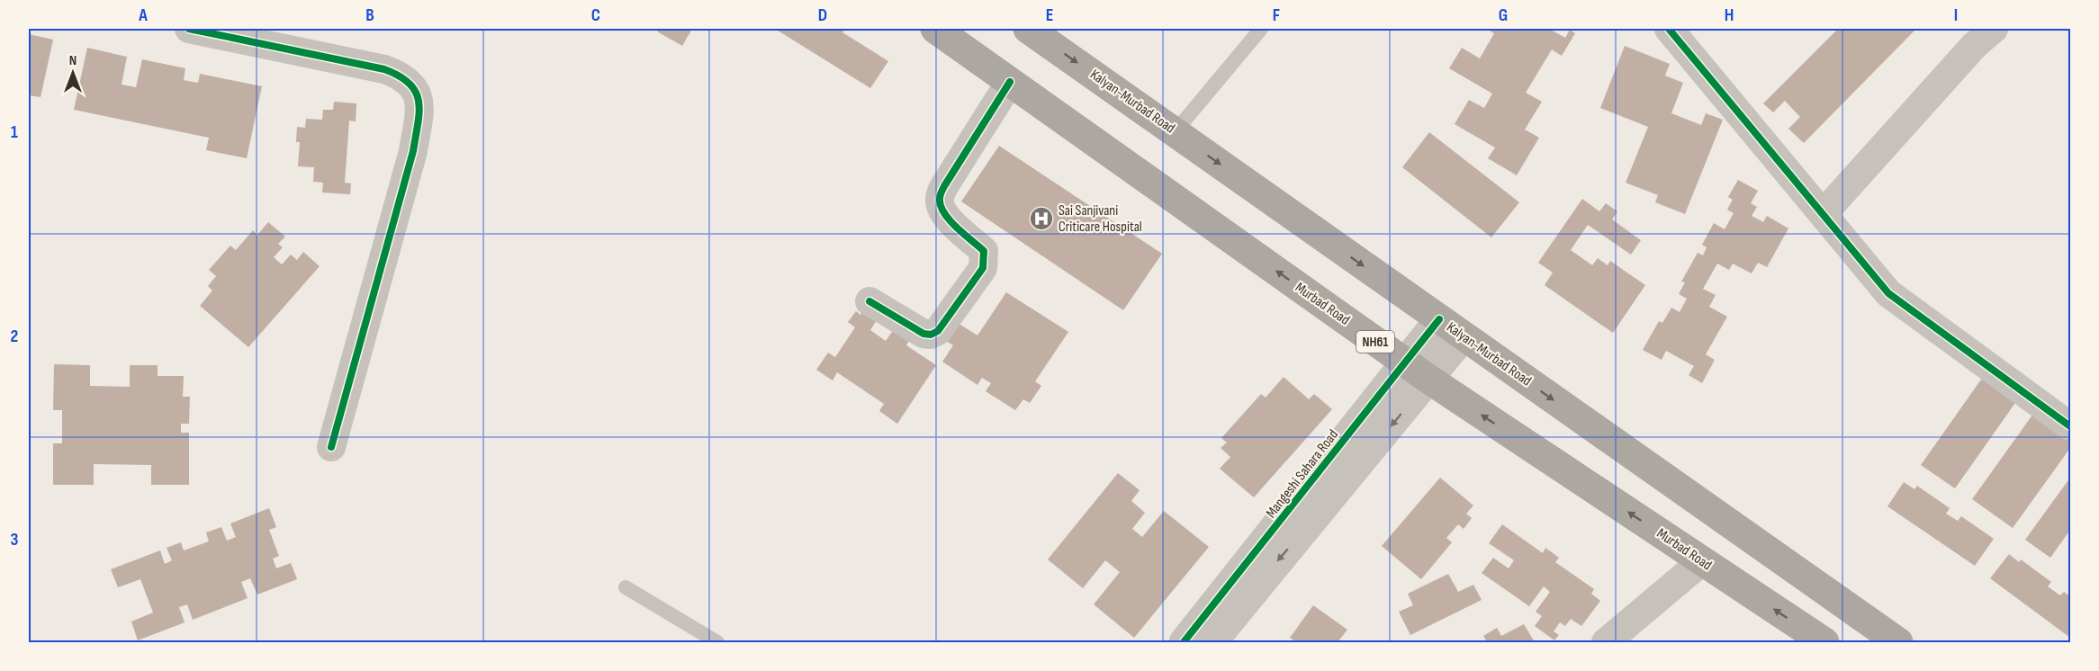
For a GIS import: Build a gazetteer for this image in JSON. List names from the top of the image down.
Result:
{
  "streets": {
    "highway": ["Kalyan-Murbad Road", "Murbad Road", "NH61"],
    "street": ["Mangeshi Sahara Road"]
  },
  "crossings": [
    ["Kalyan-Murbad Road", "Mangeshi Sahara Road"],
    ["Murbad Road", "Mangeshi Sahara Road"]
  ],
  "one_way": ["Kalyan-Murbad Road", "Murbad Road"],
  "places": {
    "hospital": ["Sai Sanjivani Criticare Hospital"]
  },
  "north": "top",
  "grid": {
    "columns": [
      "A",
      "B",
      "C",
      "D",
      "E",
      "F",
      "G",
      "H",
      "I"
    ],
    "rows": ["1", "2", "3"]
  }
}
